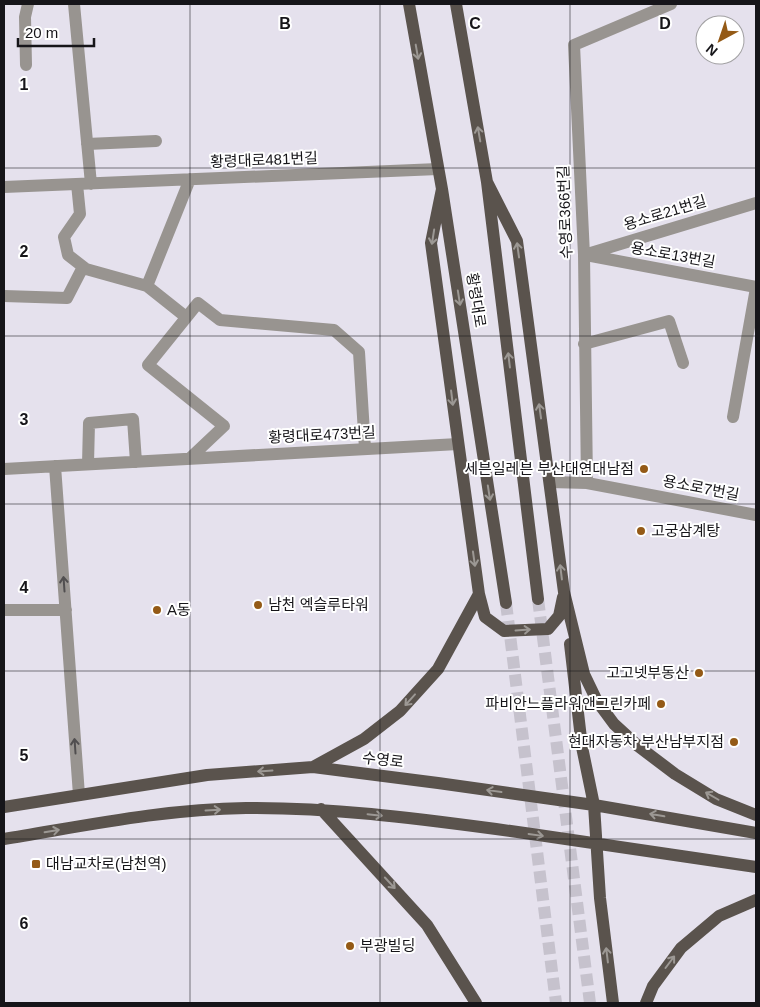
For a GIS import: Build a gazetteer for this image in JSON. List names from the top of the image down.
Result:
{
  "streets": {
    "main road": ["황령대로", "수영로"],
    "street": [
      "황령대로481번길",
      "수영로366번길",
      "용소로21번길",
      "용소로13번길",
      "황령대로473번길",
      "용소로7번길"
    ]
  },
  "crossings": [
    ["황령대로481번길", "황령대로"],
    ["수영로366번길", "용소로21번길"],
    ["수영로366번길", "용소로13번길"],
    ["수영로366번길", "용소로7번길"],
    ["용소로21번길", "용소로13번길"]
  ],
  "places": {
    "other": [
      "세븐일레븐 부산대연대남점",
      "고궁삼계탕",
      "남천 엑슬루타워",
      "A동",
      "고고넷부동산",
      "파비안느플라워앤그린카페",
      "현대자동차 부산남부지점",
      "부광빌딩"
    ],
    "transit": ["대남교차로(남천역)"]
  },
  "scale_bar": "20 m",
  "north": "bottom left",
  "grid": {
    "columns": ["B", "C", "D"],
    "rows": [
      "1",
      "2",
      "3",
      "4",
      "5",
      "6"
    ]
  }
}
